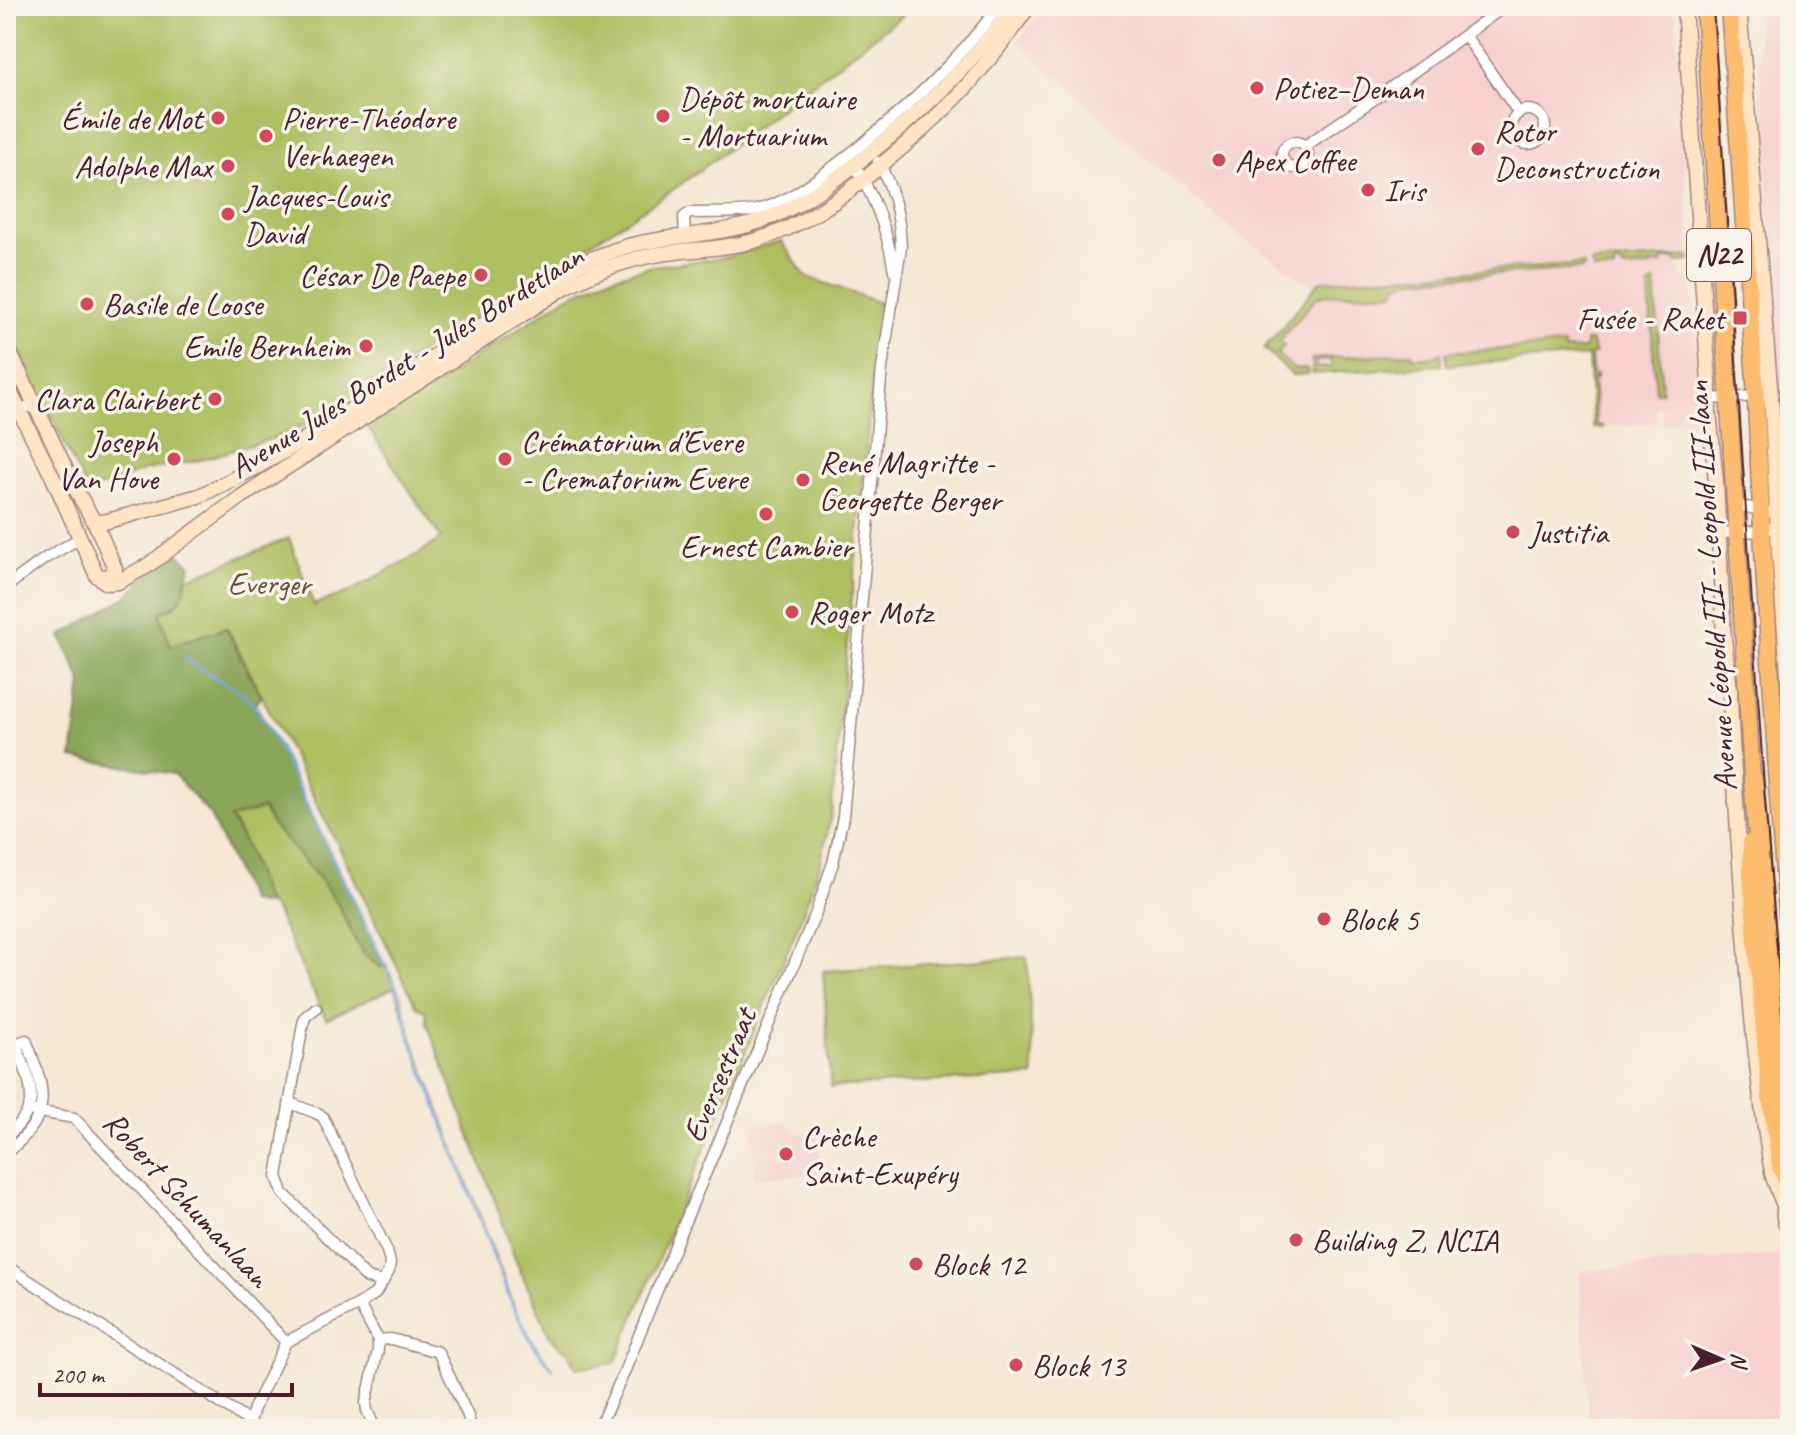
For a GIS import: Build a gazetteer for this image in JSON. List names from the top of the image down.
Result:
{
  "streets": {
    "highway": ["Avenue Léopold III - Leopold III-laan"],
    "main road": ["N22", "Avenue Jules Bordet - Jules Bordetlaan"],
    "street": ["Eversestraat", "Robert Schumanlaan"]
  },
  "crossings": [
    ["Avenue Jules Bordet - Jules Bordetlaan", "Eversestraat"]
  ],
  "parks": ["Everger"],
  "places": {
    "other": [
      "Potiez–Deman",
      "Dépôt mortuaire - Mortuarium",
      "Émile de Mot",
      "Pierre-Théodore Verhaegen",
      "Rotor Deconstruction",
      "Apex Coffee",
      "Adolphe Max",
      "Iris",
      "Jacques-Louis David",
      "César De Paepe",
      "Basile de Loose",
      "Emile Bernheim",
      "Clara Clairbert",
      "Joseph Van Hove",
      "Crématorium d’Evere - Crematorium Evere",
      "René Magritte - Georgette Berger",
      "Ernest Cambier",
      "Justitia",
      "Roger Motz",
      "Block 5",
      "Crèche Saint-Exupéry",
      "Building Z, NCIA",
      "Block 12",
      "Block 13"
    ],
    "transit": ["Fusée - Raket"]
  },
  "scale_bar": "200 m",
  "north": "right"
}
